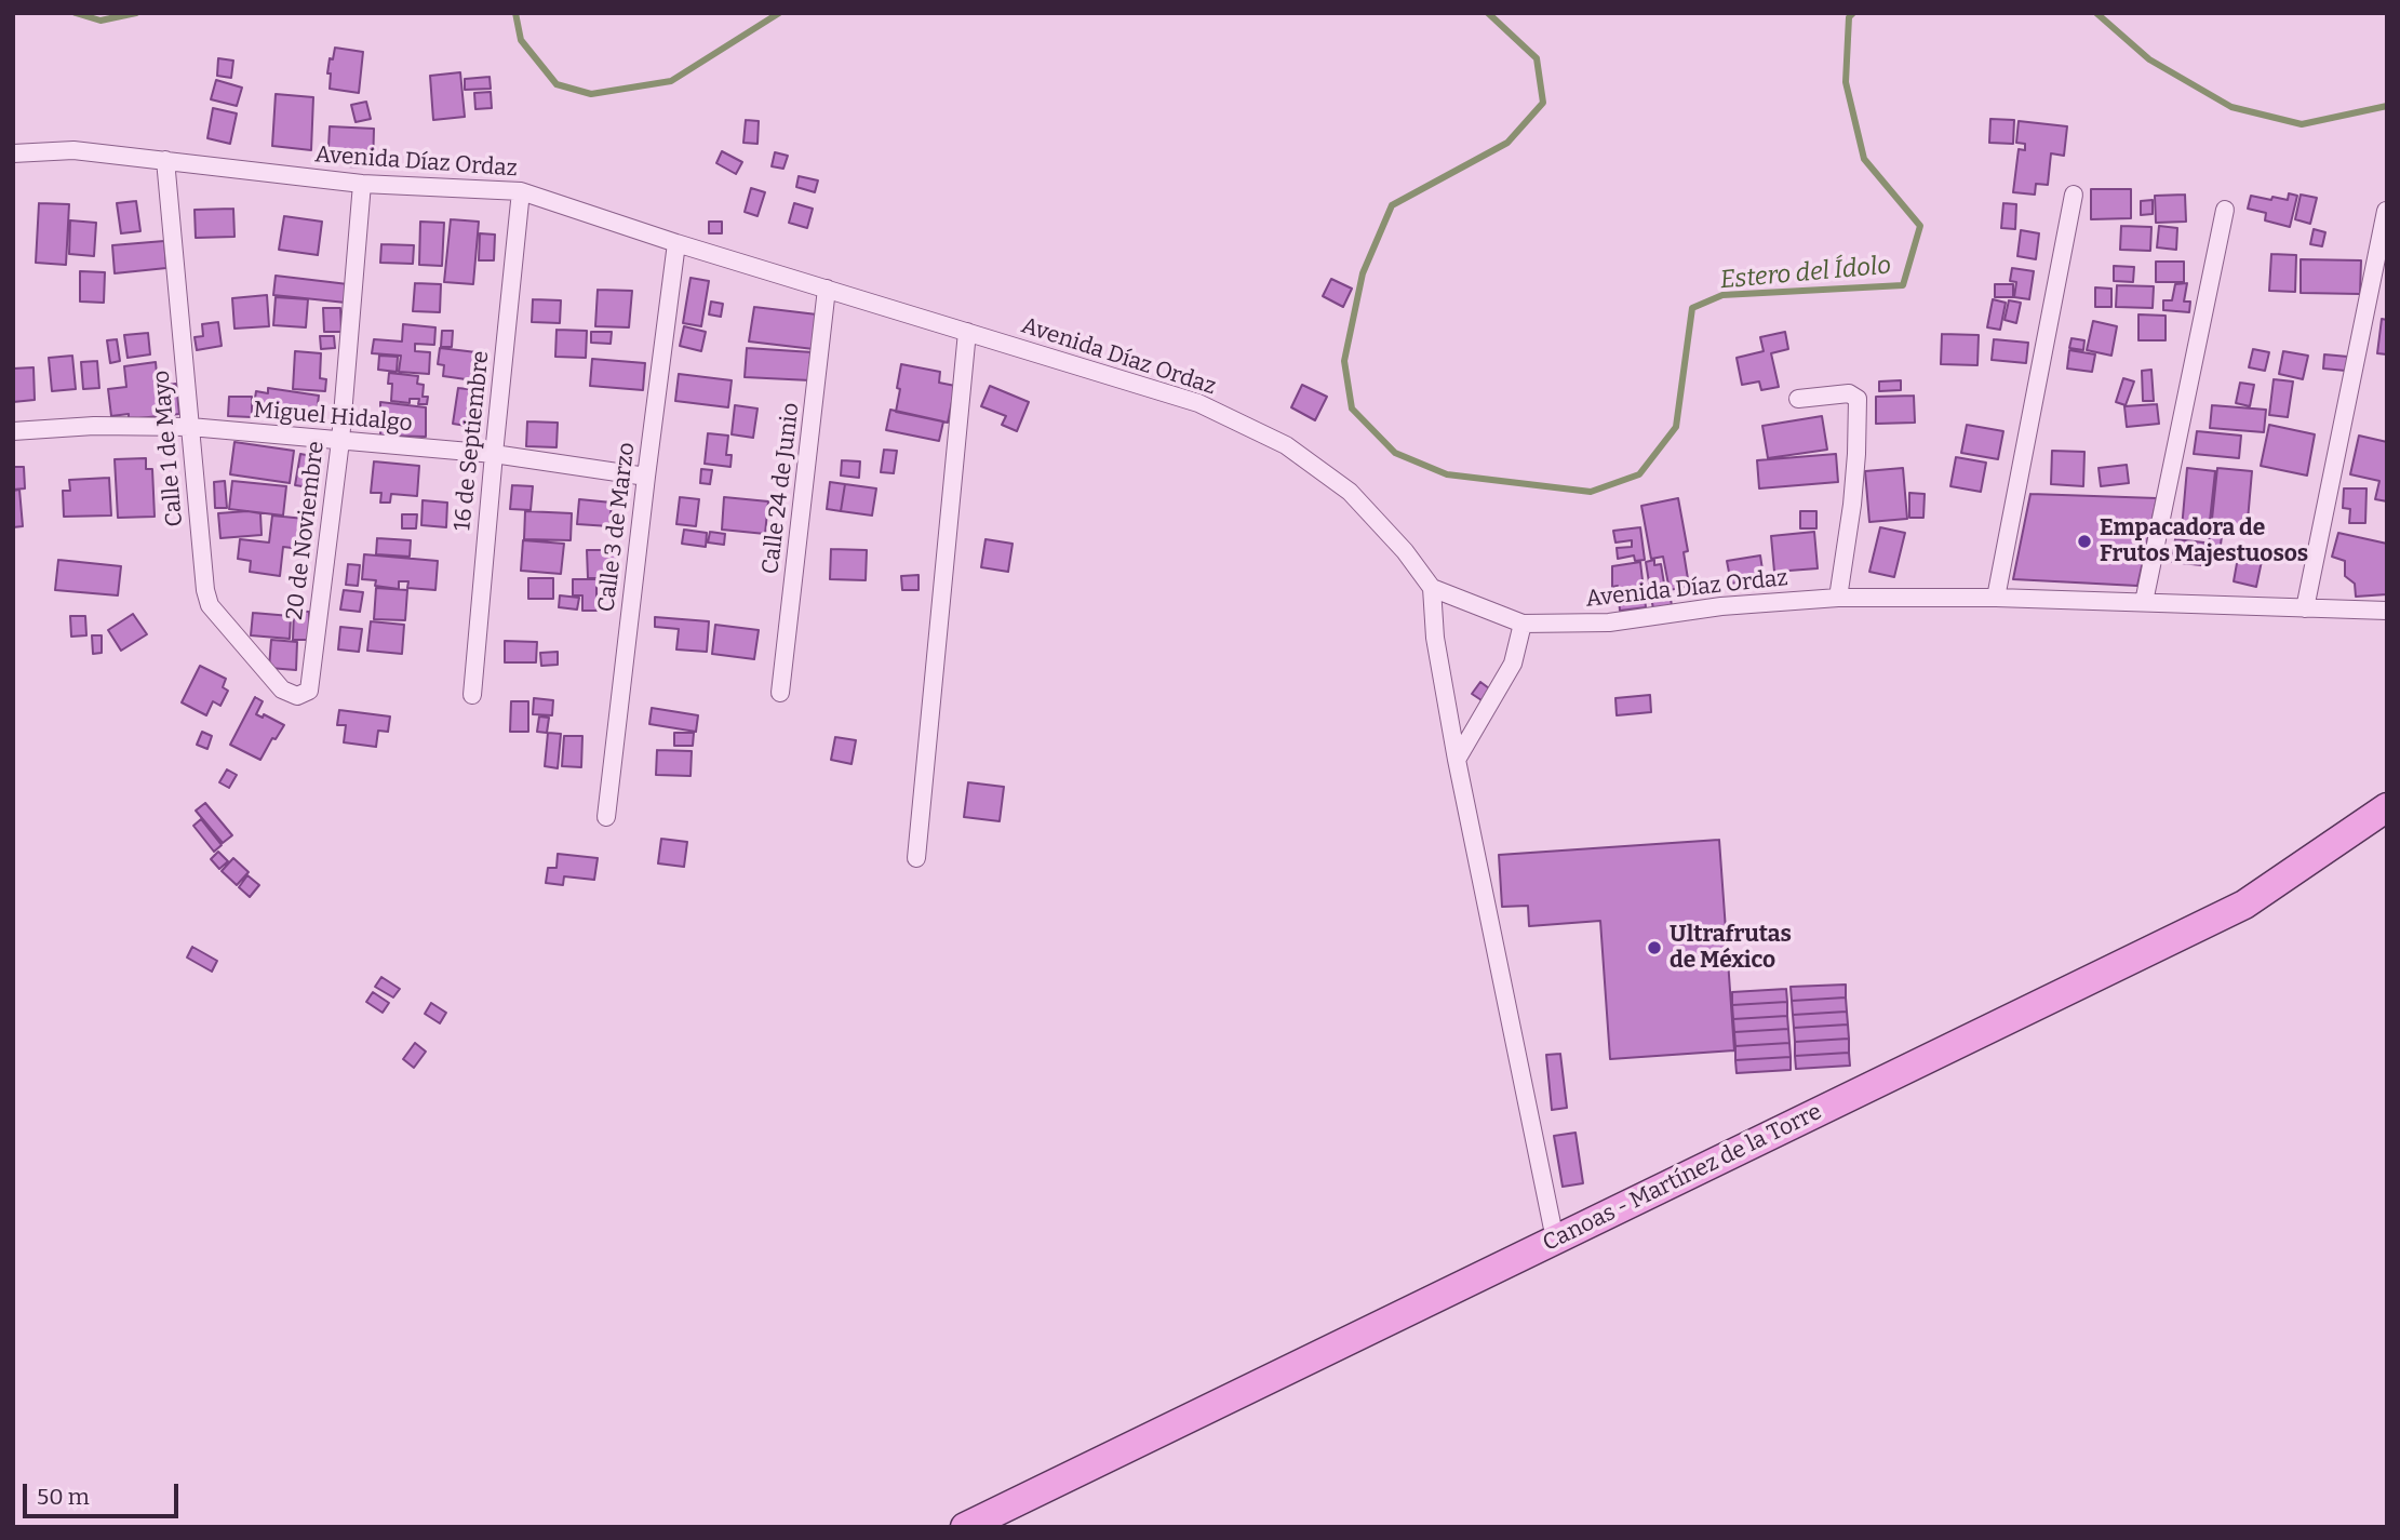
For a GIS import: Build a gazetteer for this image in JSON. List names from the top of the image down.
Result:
{
  "streets": {
    "main road": ["Canoas - Martínez de la Torre"],
    "street": [
      "Avenida Díaz Ordaz",
      "Miguel Hidalgo",
      "16 de Septiembre",
      "Calle 1 de Mayo",
      "Calle 24 de Junio",
      "Calle 3 de Marzo",
      "20 de Noviembre"
    ]
  },
  "crossings": [
    ["Avenida Díaz Ordaz", "16 de Septiembre"],
    ["Avenida Díaz Ordaz", "Calle 1 de Mayo"],
    ["Avenida Díaz Ordaz", "Calle 24 de Junio"],
    ["Avenida Díaz Ordaz", "Calle 3 de Marzo"],
    ["Avenida Díaz Ordaz", "20 de Noviembre"],
    ["Miguel Hidalgo", "16 de Septiembre"],
    ["Miguel Hidalgo", "Calle 1 de Mayo"],
    ["Miguel Hidalgo", "Calle 3 de Marzo"],
    ["Miguel Hidalgo", "20 de Noviembre"],
    ["Calle 1 de Mayo", "20 de Noviembre"]
  ],
  "water": ["Estero del Ídolo"],
  "places": ["Empacadora de Frutos Majestuosos", "Ultrafrutas de México"],
  "scale_bar": "50 m"
}
